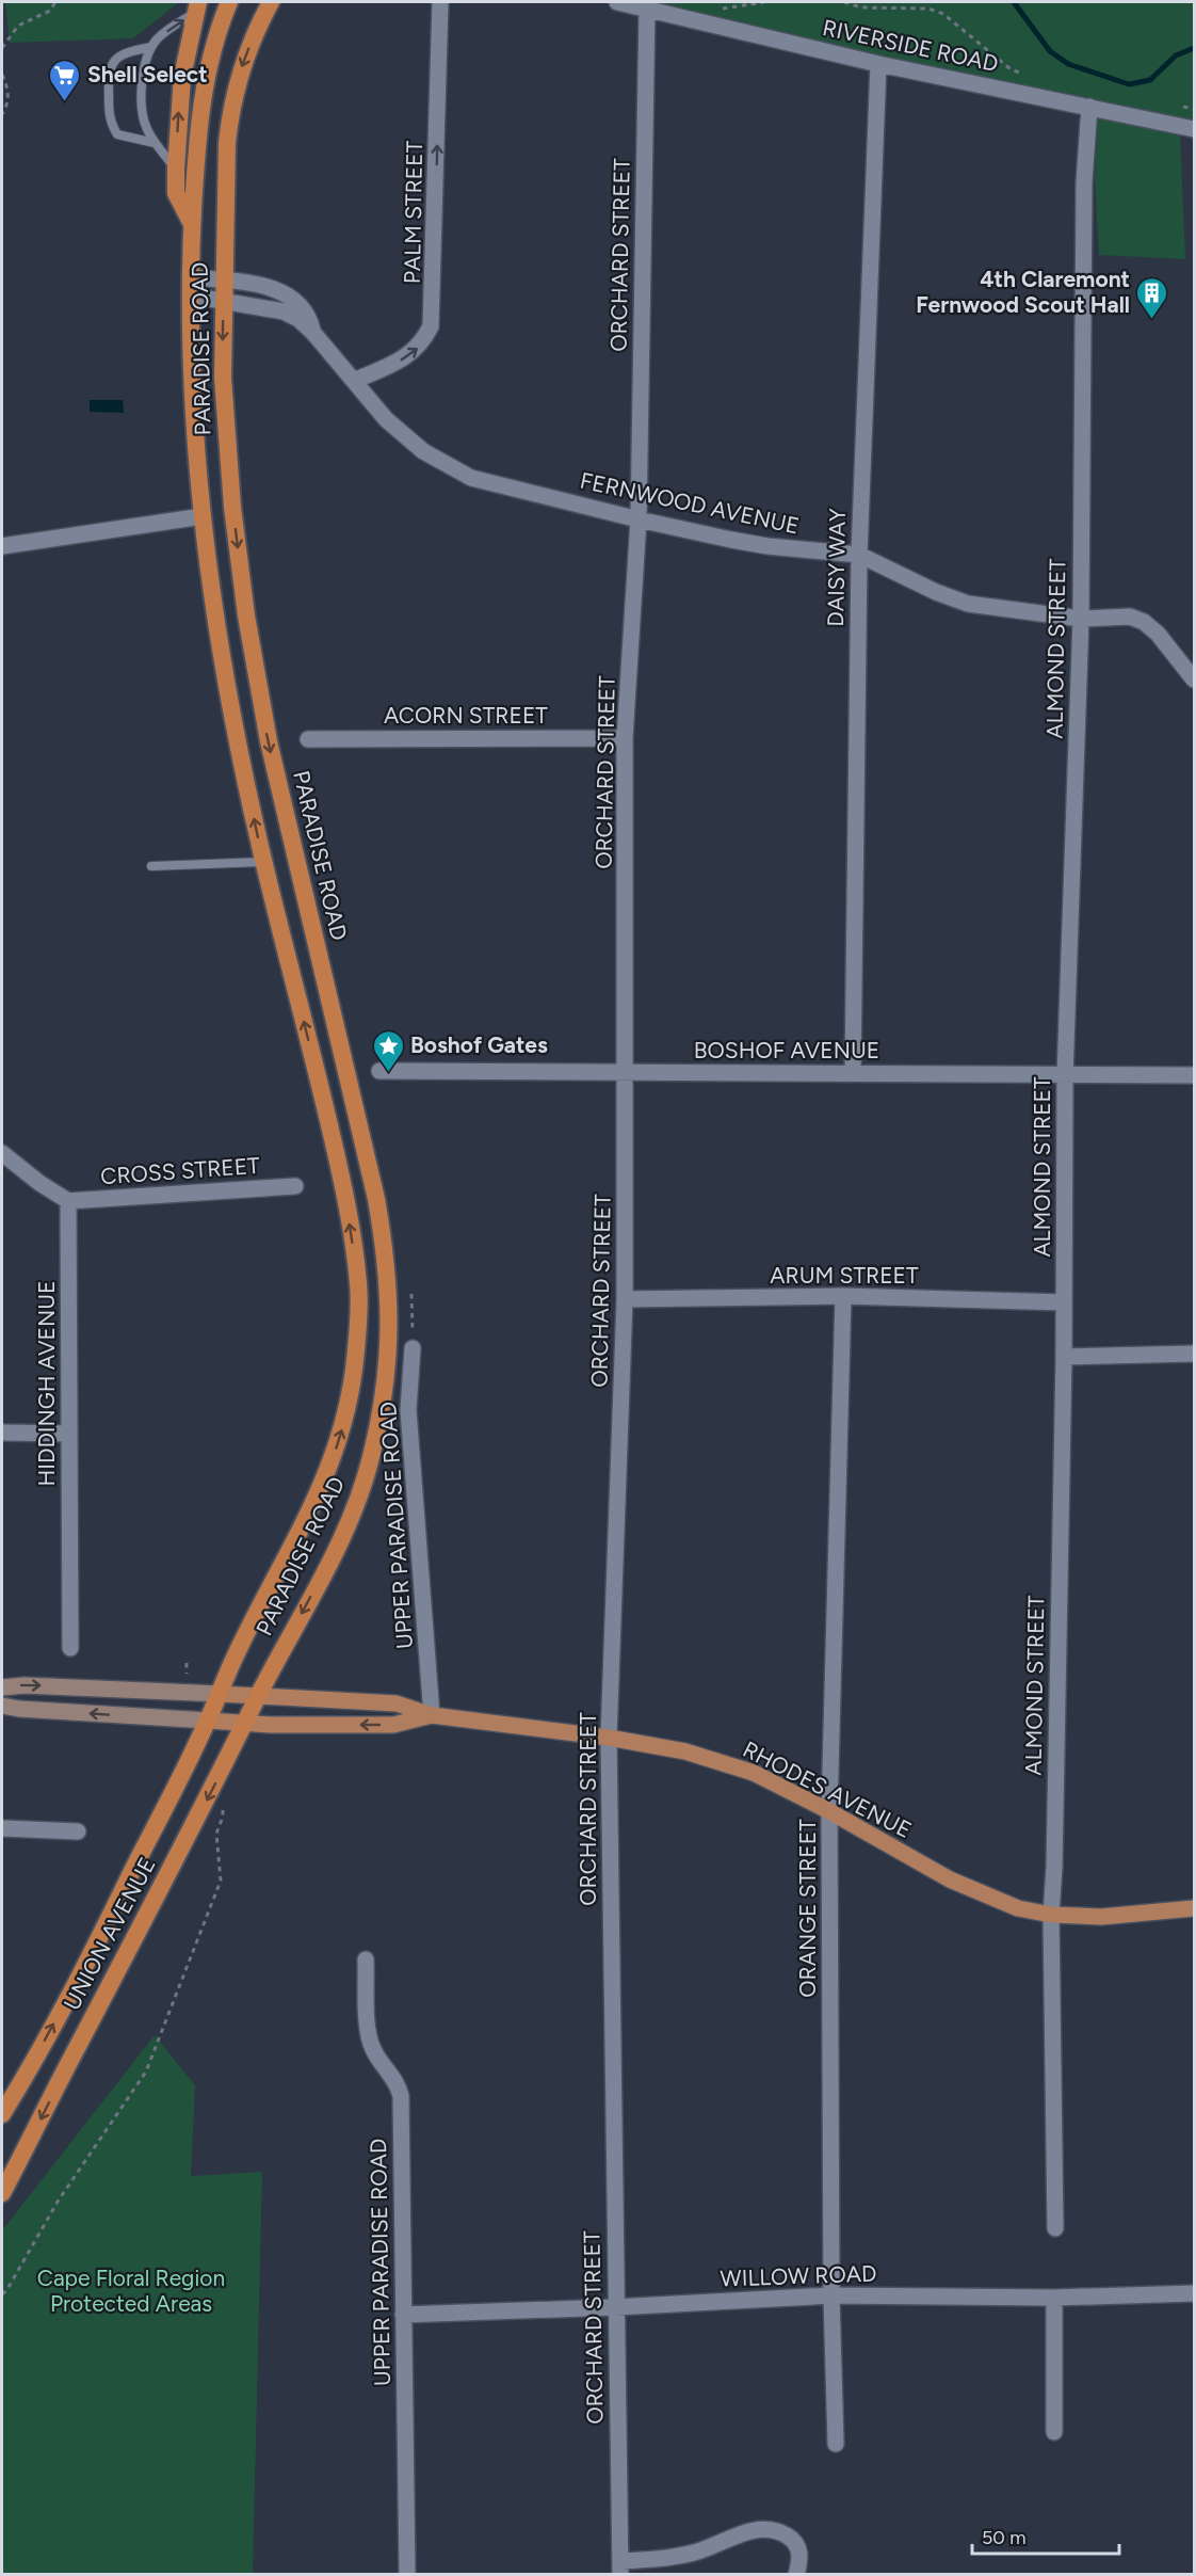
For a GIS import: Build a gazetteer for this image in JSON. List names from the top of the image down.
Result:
{
  "streets": {
    "highway": ["PARADISE ROAD", "UNION AVENUE"],
    "main road": ["RHODES AVENUE"],
    "street": [
      "RIVERSIDE ROAD",
      "PALM STREET",
      "ORCHARD STREET",
      "FERNWOOD AVENUE",
      "DAISY WAY",
      "ALMOND STREET",
      "ACORN STREET",
      "BOSHOF AVENUE",
      "CROSS STREET",
      "ARUM STREET",
      "HIDDINGH AVENUE",
      "UPPER PARADISE ROAD",
      "ORANGE STREET",
      "WILLOW ROAD"
    ]
  },
  "crossings": [
    ["RIVERSIDE ROAD", "ORCHARD STREET"],
    ["RIVERSIDE ROAD", "DAISY WAY"],
    ["RIVERSIDE ROAD", "ALMOND STREET"],
    ["PALM STREET", "FERNWOOD AVENUE"],
    ["ORCHARD STREET", "FERNWOOD AVENUE"],
    ["ORCHARD STREET", "ACORN STREET"],
    ["ORCHARD STREET", "BOSHOF AVENUE"],
    ["ORCHARD STREET", "ARUM STREET"],
    ["ORCHARD STREET", "RHODES AVENUE"],
    ["ORCHARD STREET", "WILLOW ROAD"],
    ["PARADISE ROAD", "FERNWOOD AVENUE"],
    ["PARADISE ROAD", "RHODES AVENUE"],
    ["PARADISE ROAD", "UNION AVENUE"],
    ["FERNWOOD AVENUE", "DAISY WAY"],
    ["FERNWOOD AVENUE", "ALMOND STREET"],
    ["DAISY WAY", "BOSHOF AVENUE"],
    ["ALMOND STREET", "BOSHOF AVENUE"],
    ["ALMOND STREET", "ARUM STREET"],
    ["ALMOND STREET", "RHODES AVENUE"],
    ["CROSS STREET", "HIDDINGH AVENUE"],
    ["ARUM STREET", "ORANGE STREET"],
    ["UPPER PARADISE ROAD", "RHODES AVENUE"],
    ["UPPER PARADISE ROAD", "WILLOW ROAD"],
    ["RHODES AVENUE", "ORANGE STREET"],
    ["RHODES AVENUE", "UNION AVENUE"],
    ["ORANGE STREET", "WILLOW ROAD"]
  ],
  "one_way": ["PALM STREET"],
  "parks": ["Cape Floral Region Protected Areas"],
  "places": {
    "supermarket": ["Shell Select"],
    "building": ["4th Claremont Fernwood Scout Hall"],
    "place": ["Boshof Gates"]
  },
  "scale_bar": "50 m"
}
